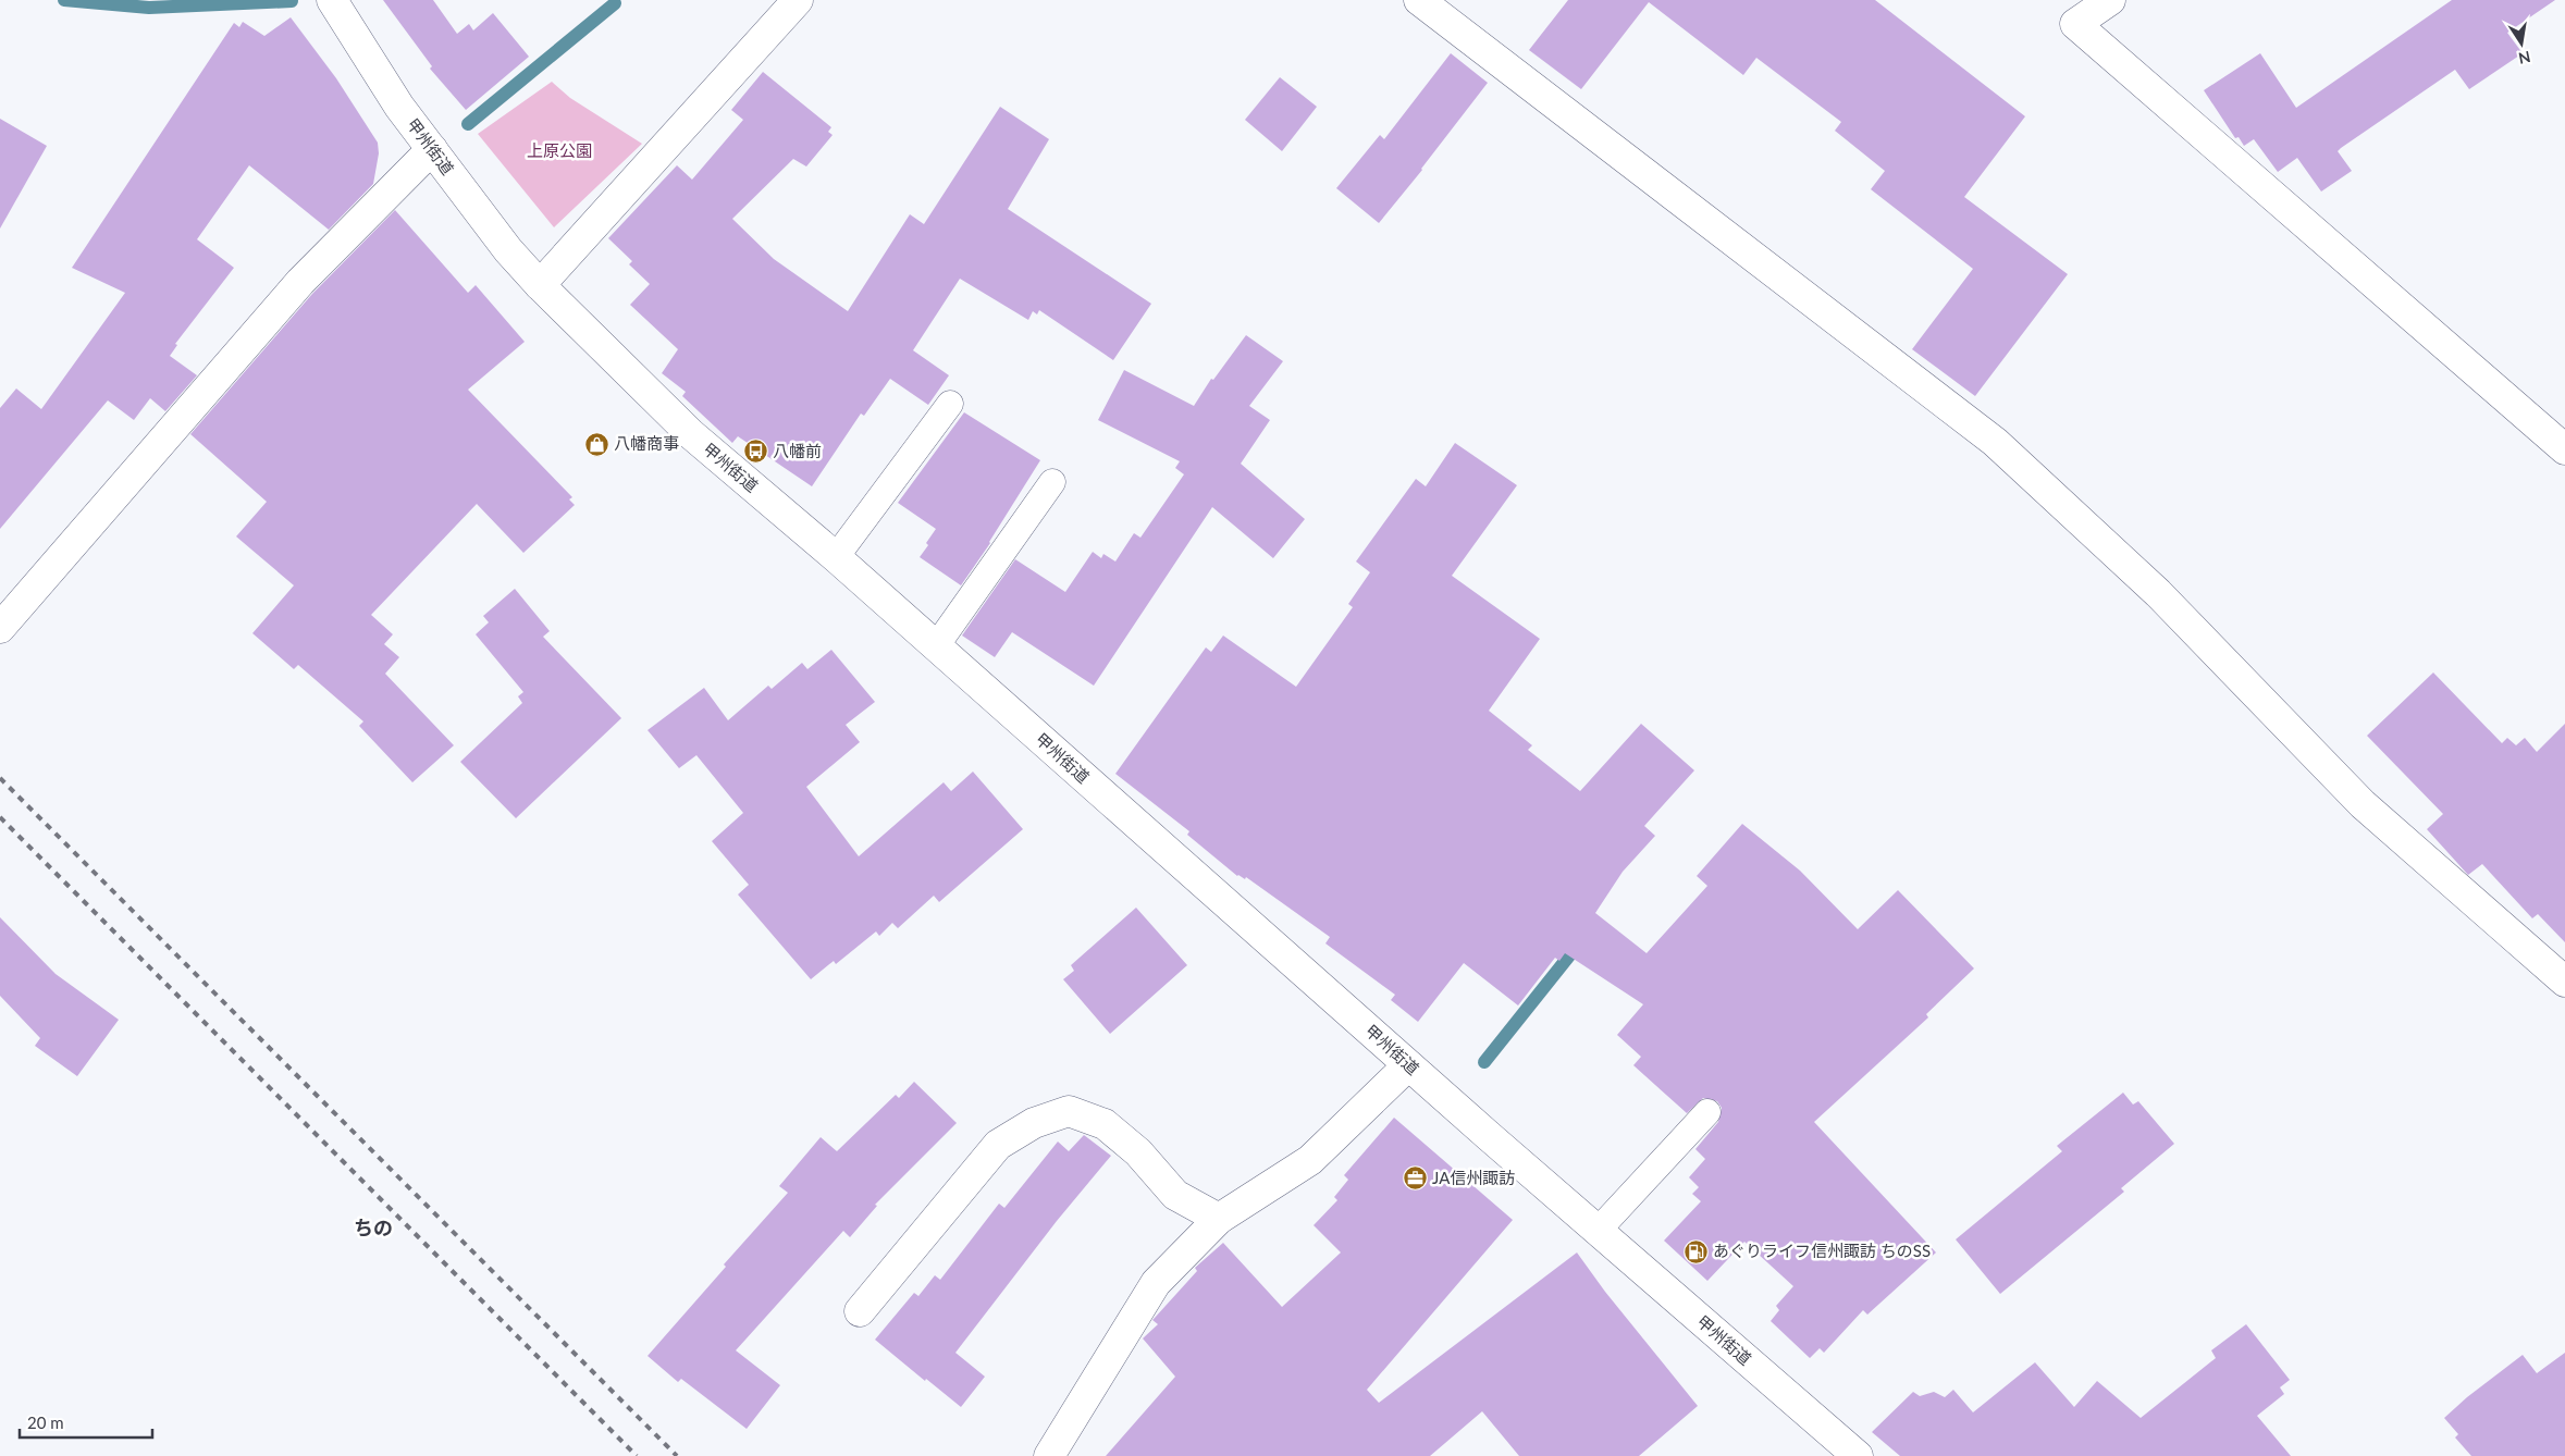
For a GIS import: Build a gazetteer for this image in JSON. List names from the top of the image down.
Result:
{
  "streets": {
    "main road": ["甲州街道"]
  },
  "districts": ["ちの"],
  "parks": ["上原公園"],
  "places": {
    "shop": ["八幡商事"],
    "bus stop": ["八幡前"],
    "office": ["JA信州諏訪"],
    "fuel station": ["あぐりライフ信州諏訪 ちのSS"]
  },
  "scale_bar": "20 m",
  "north": "bottom"
}
